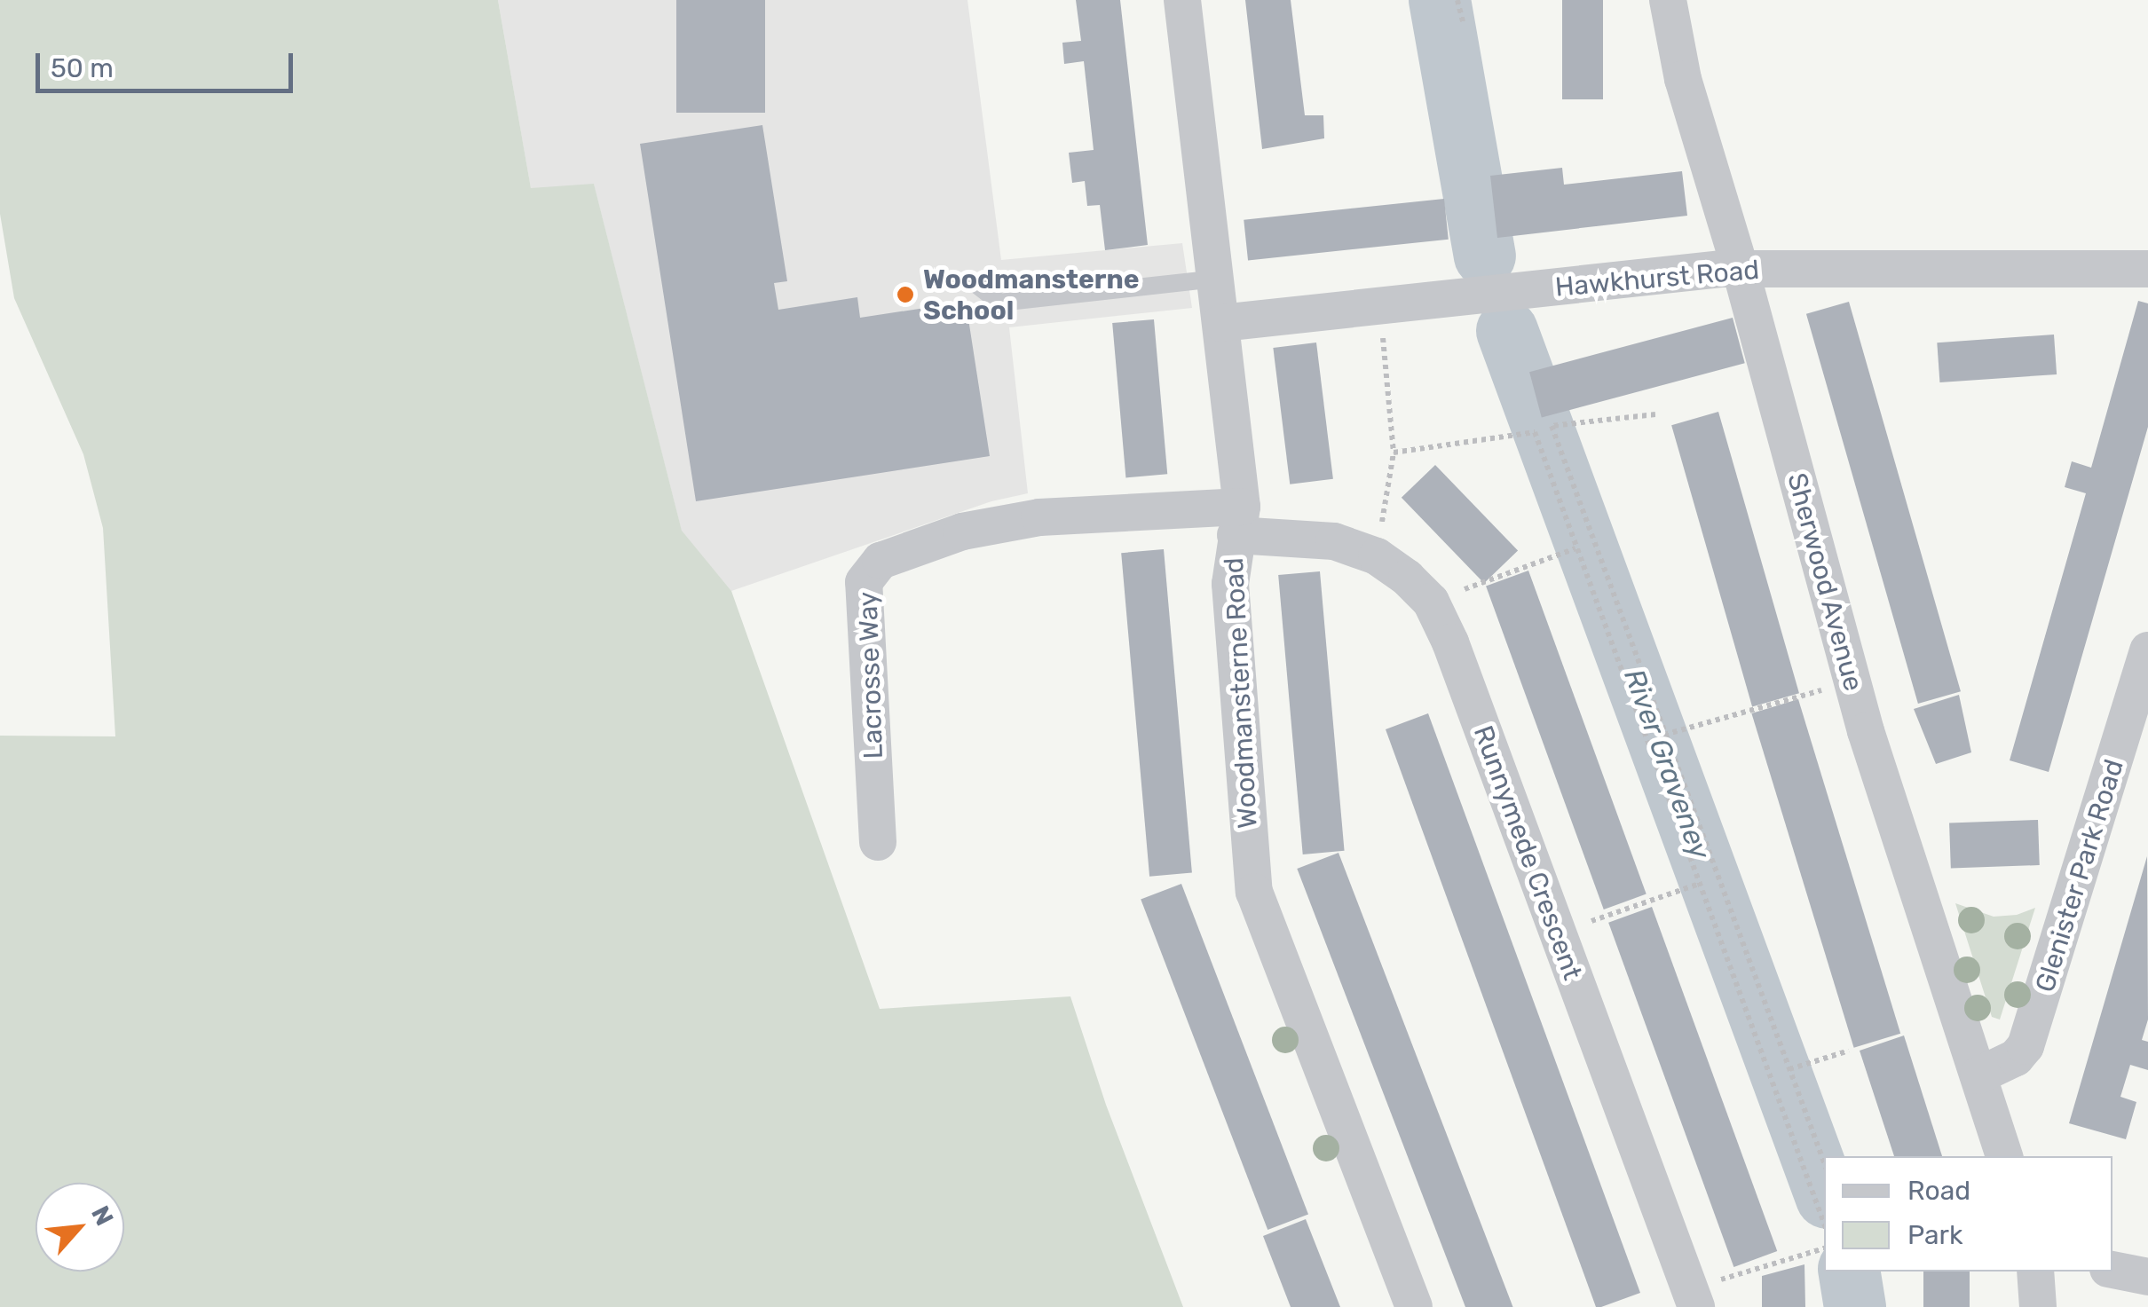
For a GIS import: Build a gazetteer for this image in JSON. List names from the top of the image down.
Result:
{
  "streets": {
    "street": [
      "Hawkhurst Road",
      "Sherwood Avenue",
      "Lacrosse Way",
      "Woodmansterne Road",
      "Runnymede Crescent",
      "Glenister Park Road"
    ]
  },
  "crossings": [
    ["Hawkhurst Road", "Sherwood Avenue"],
    ["Hawkhurst Road", "Woodmansterne Road"],
    ["Sherwood Avenue", "Glenister Park Road"],
    ["Lacrosse Way", "Woodmansterne Road"],
    ["Lacrosse Way", "Runnymede Crescent"],
    ["Woodmansterne Road", "Runnymede Crescent"]
  ],
  "water": ["River Graveney"],
  "places": ["Woodmansterne School"],
  "legend": ["Road", "Park"],
  "scale_bar": "50 m",
  "north": "top right"
}
